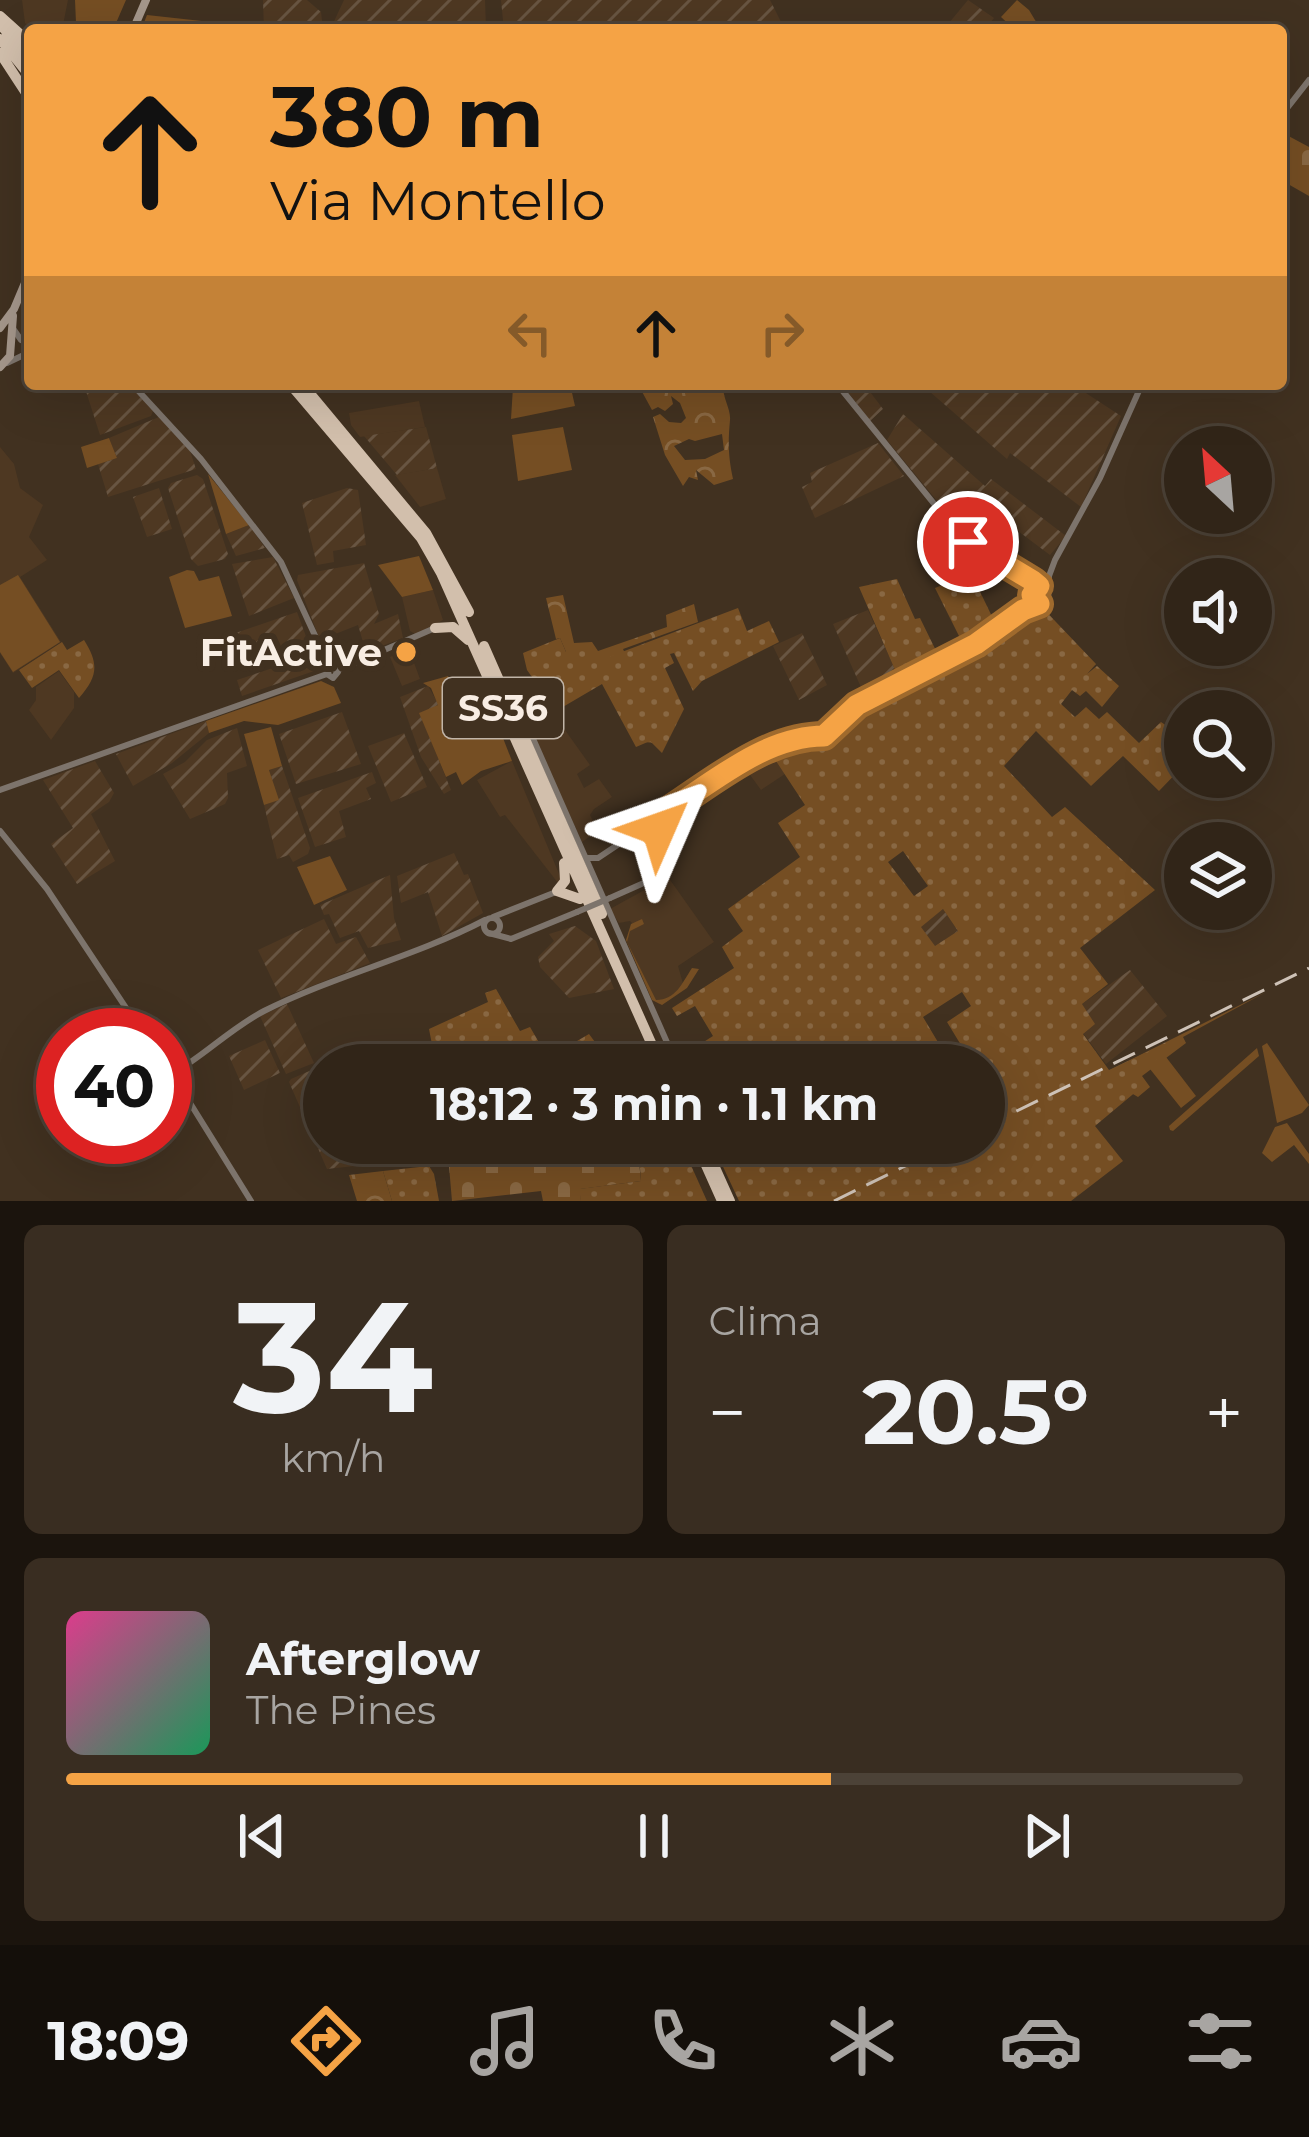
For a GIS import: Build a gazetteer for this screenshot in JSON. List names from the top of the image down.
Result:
{
  "streets": {
    "highway": ["SS36"]
  },
  "places": ["FitActive"],
  "north": "top left",
  "page": {
    "turn": ["380 m", "Via Montello"],
    "limit": "40",
    "trip": "18:12 · 3 min · 1.1 km",
    "tile": [
      ["34", "km/h"],
      "Clima"
    ],
    "heat": ["−", "20.5°", "+"],
    "song": ["Afterglow", "The Pines"],
    "tabs": "18:09"
  }
}
